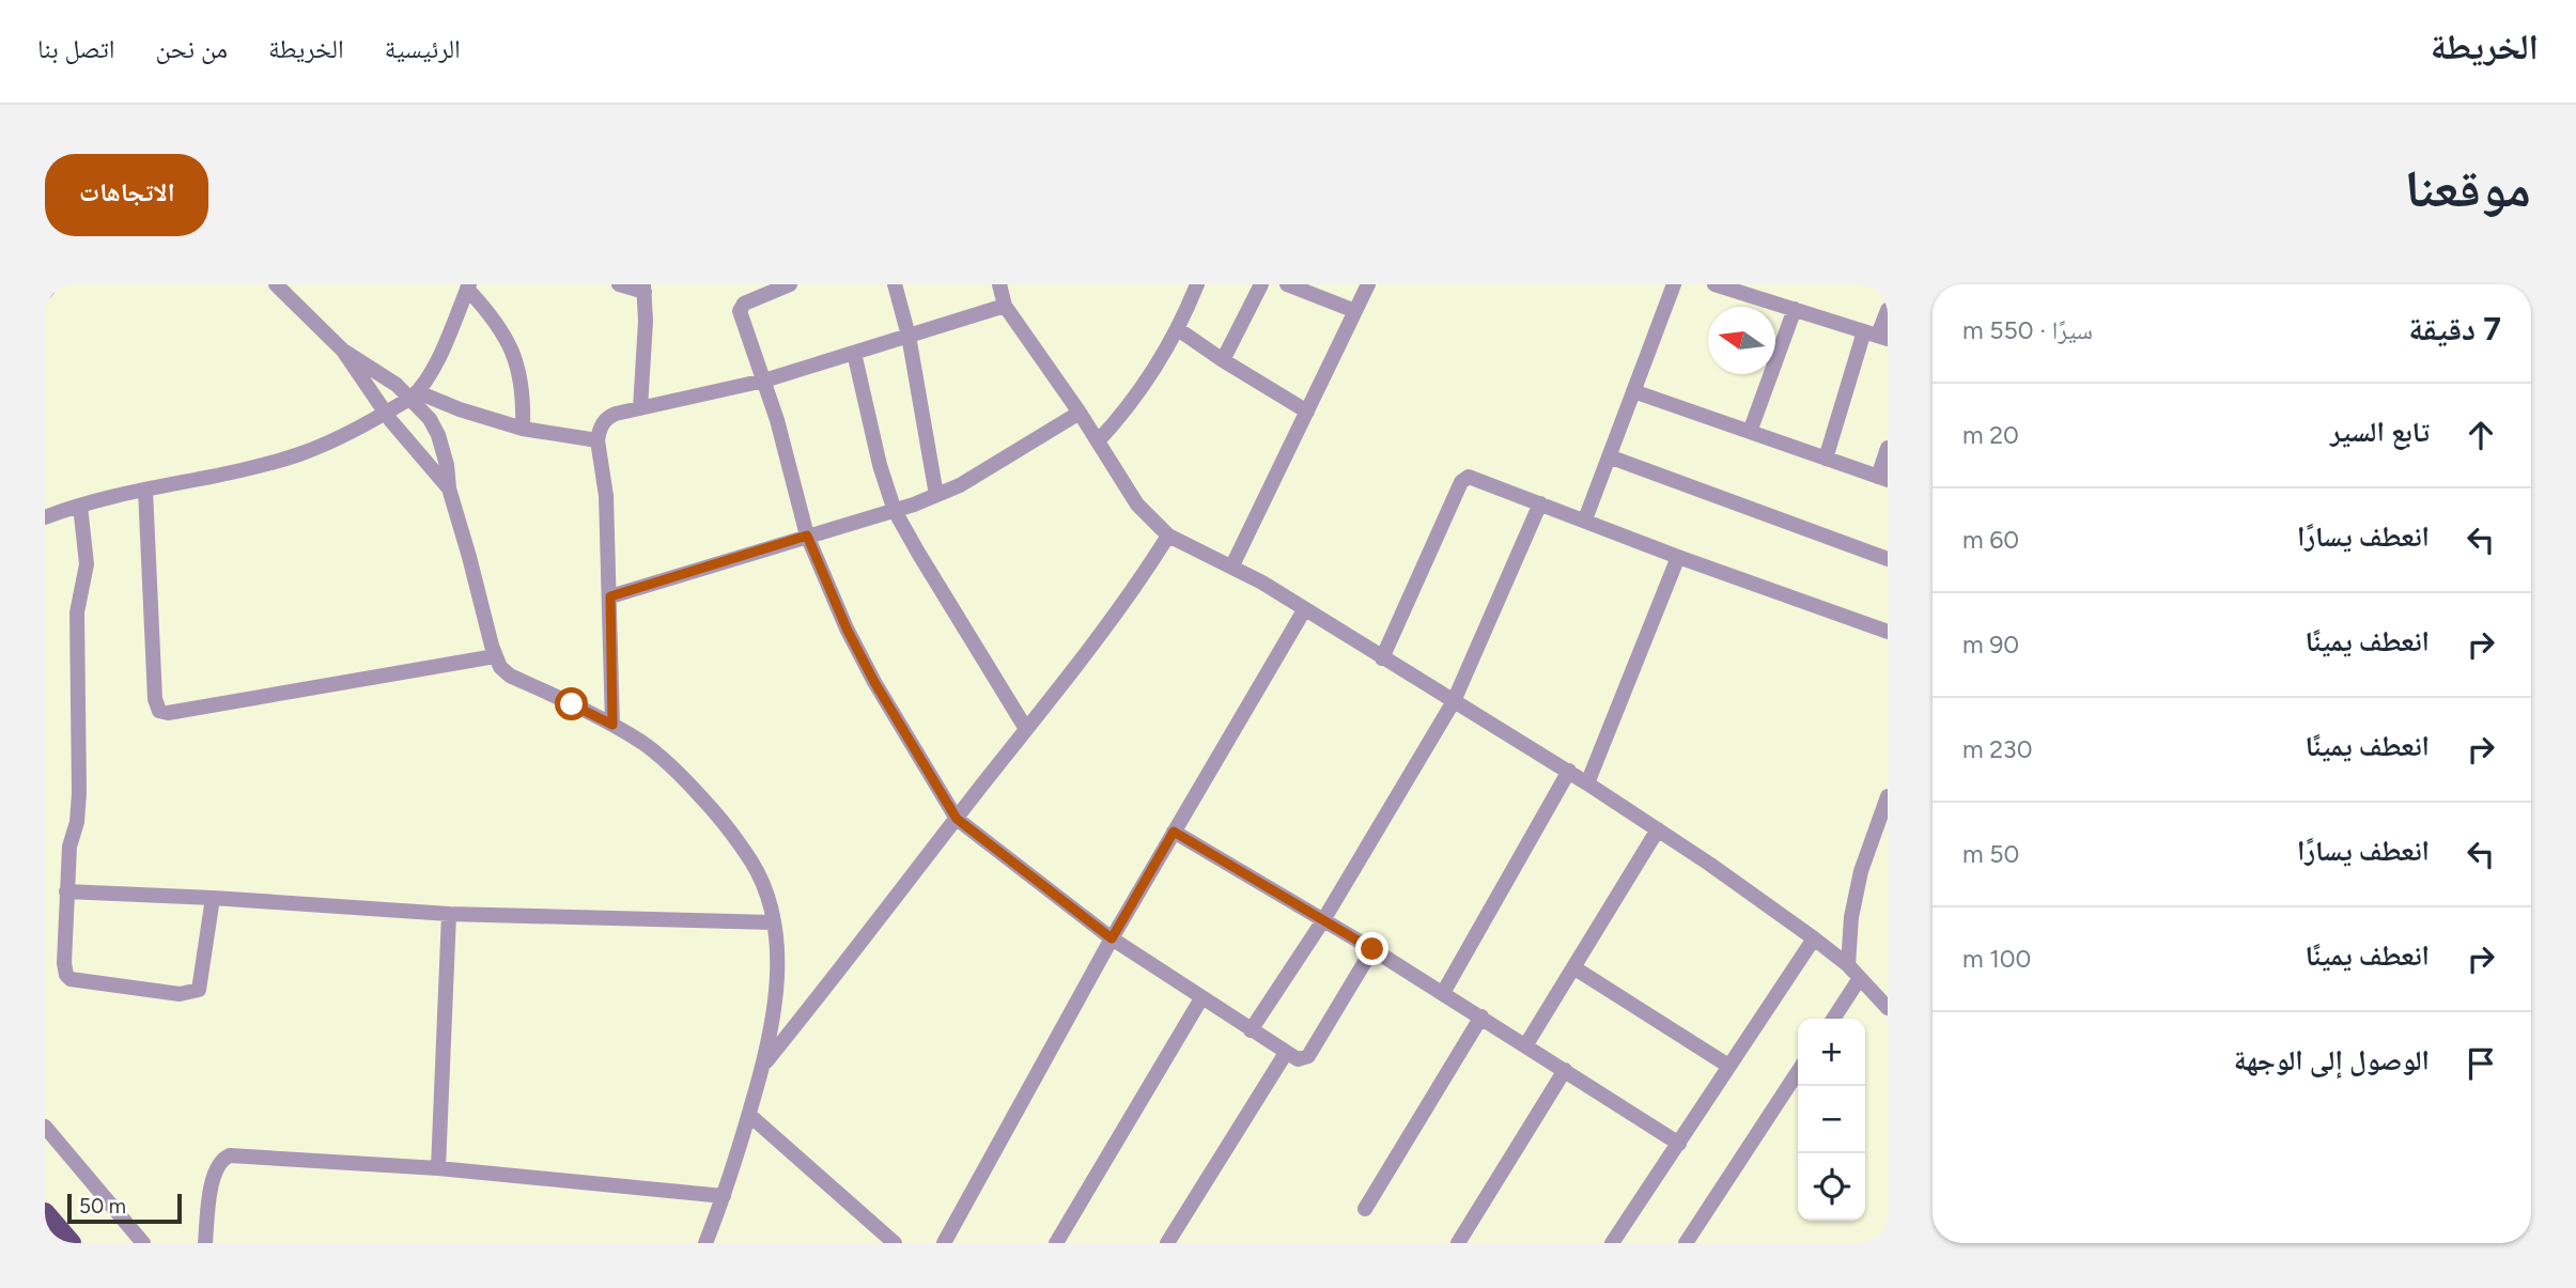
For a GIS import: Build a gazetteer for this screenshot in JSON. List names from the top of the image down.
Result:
{
  "scale_bar": "50 m",
  "north": "left",
  "page": {
    "header": "الخريطة",
    "nav": [
      "الرئيسية",
      "الخريطة",
      "من نحن",
      "اتصل بنا"
    ],
    "title": "موقعنا",
    "buttons": "الاتجاهات",
    "heading": ["7 دقيقة", "سيرًا · 550 m"],
    "list": [
      ["تابع السير", "20 m"],
      ["انعطف يسارًا", "60 m"],
      ["انعطف يمينًا", "90 m"],
      ["انعطف يمينًا", "230 m"],
      ["انعطف يسارًا", "50 m"],
      ["انعطف يمينًا", "100 m"],
      "الوصول إلى الوجهة"
    ],
    "map_buttons": ["+", "−"],
    "scale": "50 m"
  }
}
